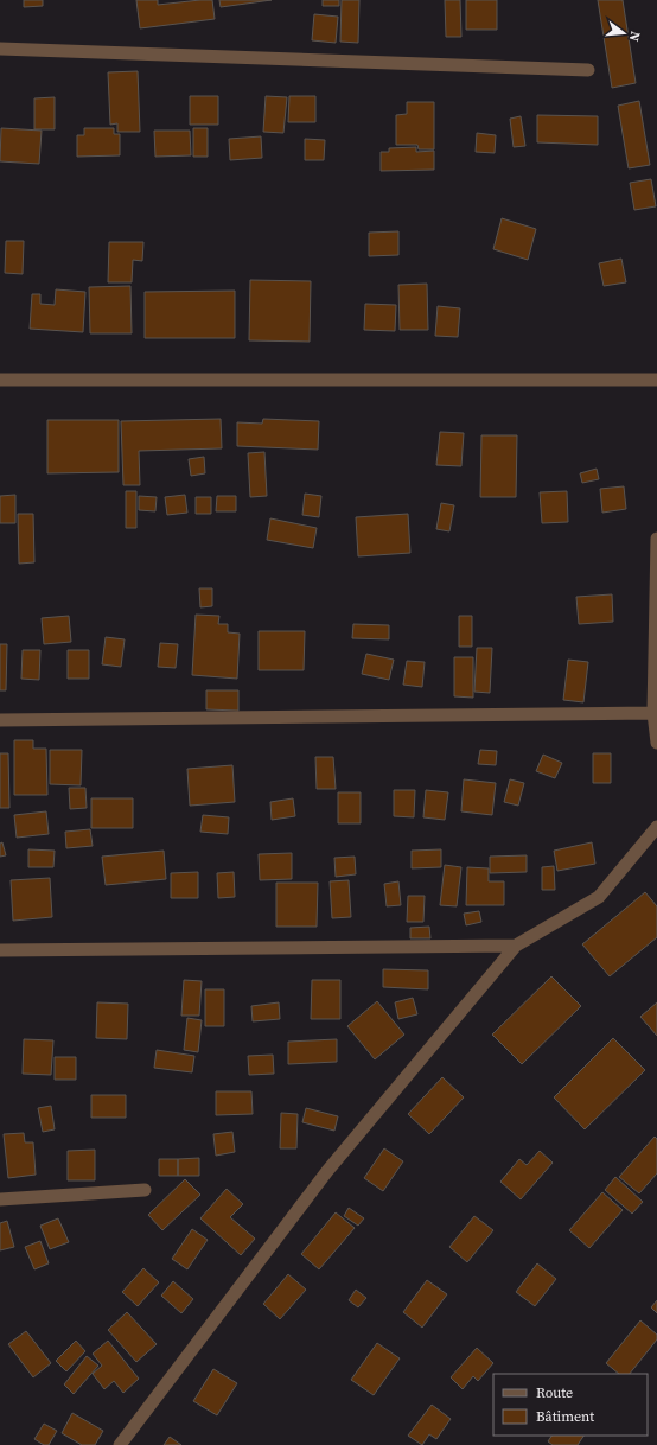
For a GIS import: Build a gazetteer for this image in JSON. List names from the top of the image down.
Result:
{
  "legend": ["Route", "Bâtiment"],
  "north": "right"
}
